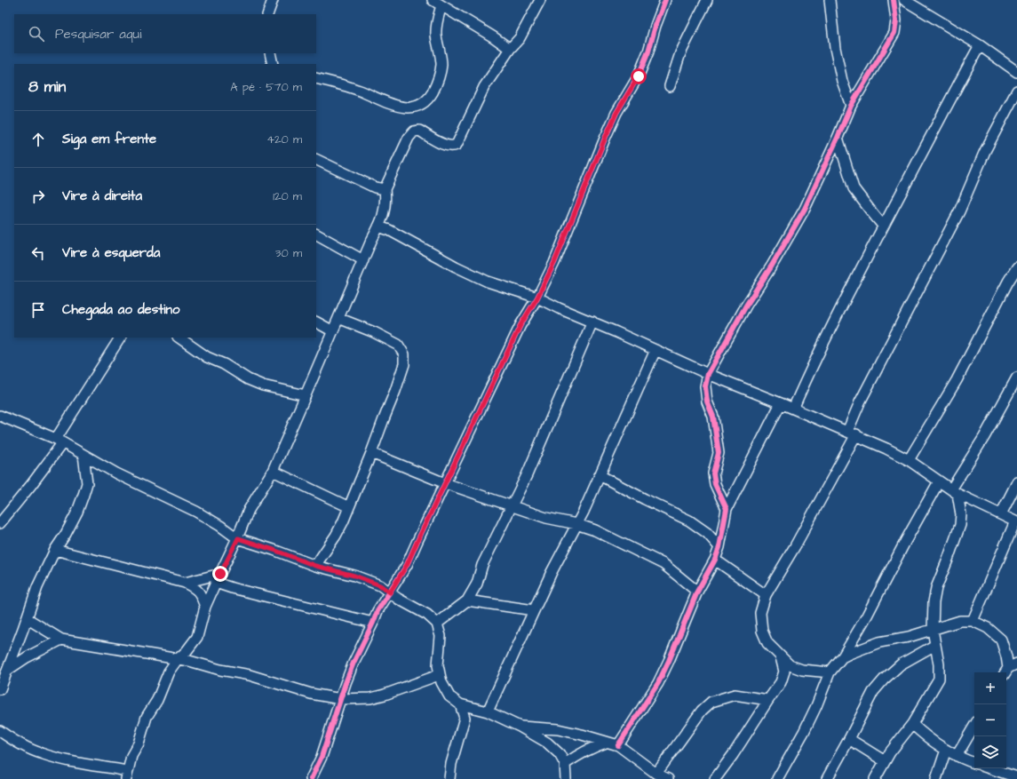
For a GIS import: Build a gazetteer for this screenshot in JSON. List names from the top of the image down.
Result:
{
  "page": {
    "search": "Pesquisar aqui",
    "heading": ["8 min", "A pé · 570 m"],
    "list": [
      ["Siga em frente", "420 m"],
      ["Vire à direita", "120 m"],
      ["Vire à esquerda", "30 m"],
      "Chegada ao destino"
    ],
    "map_buttons": ["+", "−"]
  }
}
